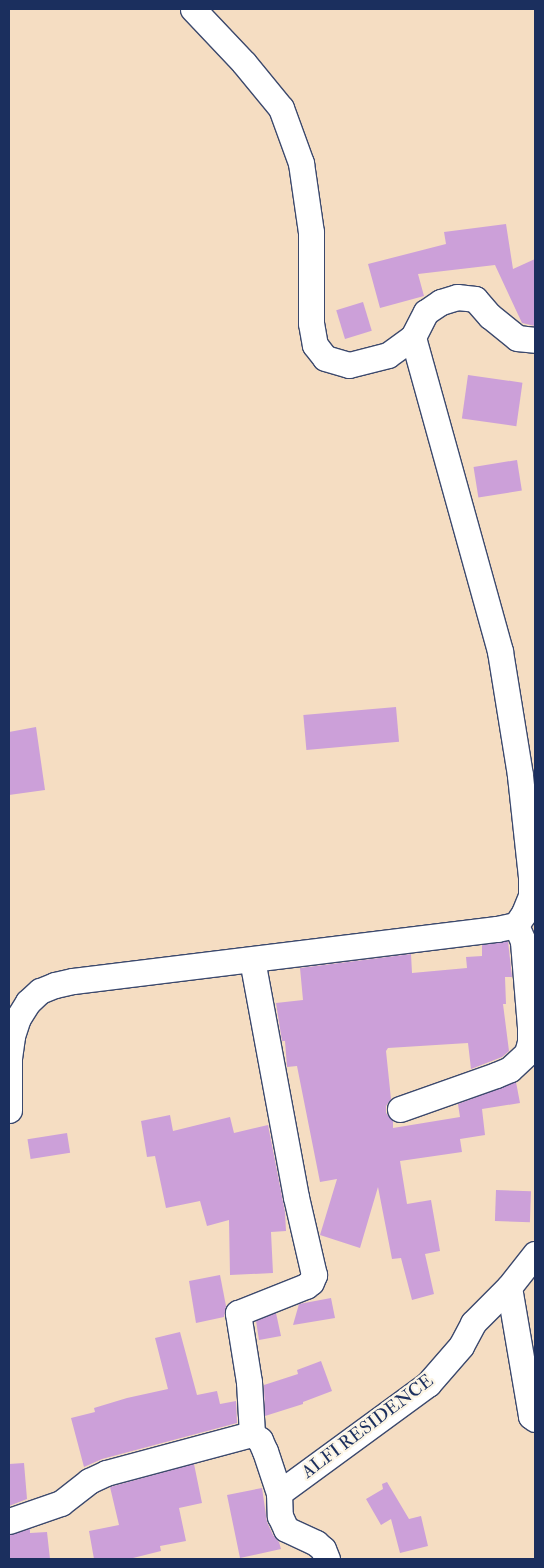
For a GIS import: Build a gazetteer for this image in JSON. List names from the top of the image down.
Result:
{
  "streets": {
    "street": ["ALFI RESIDENCE"]
  }
}
